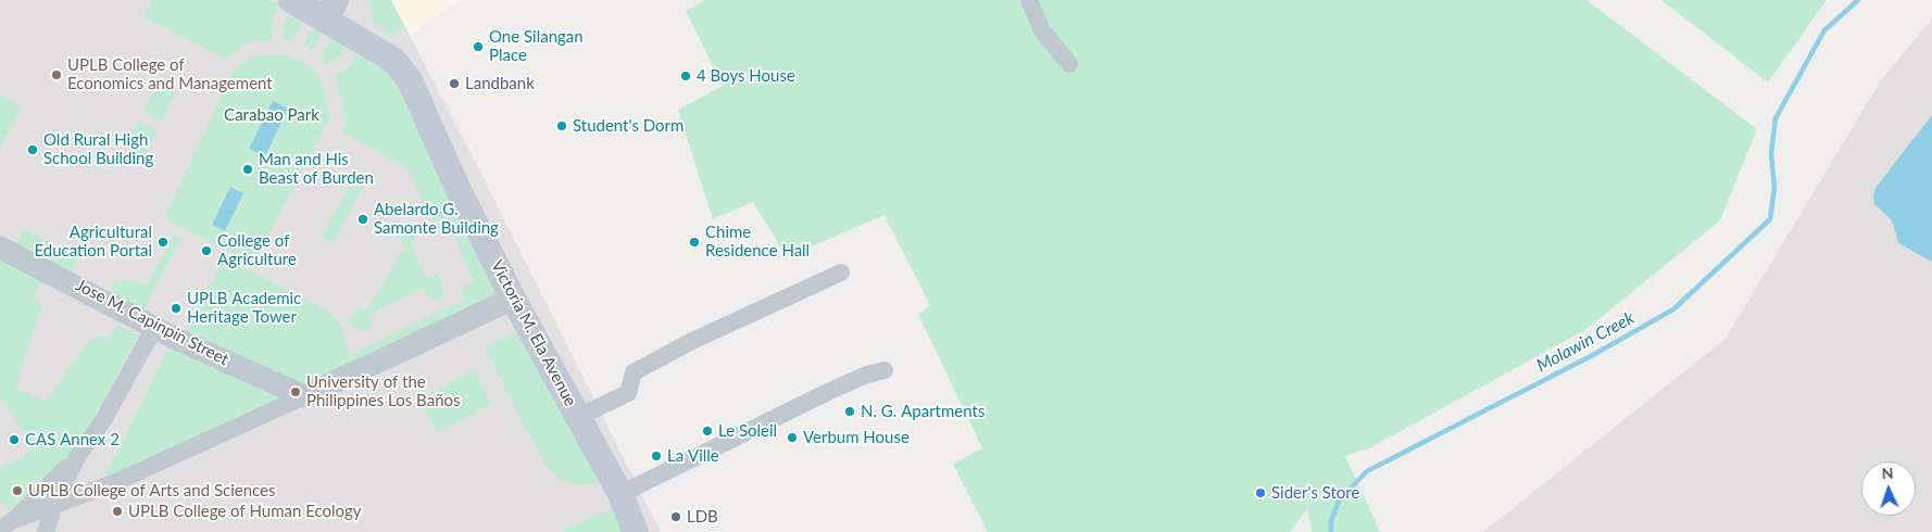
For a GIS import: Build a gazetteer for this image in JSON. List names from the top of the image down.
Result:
{
  "streets": {
    "main road": ["Victoria M. Ela Avenue"],
    "street": ["Jose M. Capinpin Street"]
  },
  "water": ["Molawin Creek"],
  "parks": ["Carabao Park"],
  "places": [
    "One Silangan Place",
    "UPLB College of Economics and Management",
    "4 Boys House",
    "Landbank",
    "Student's Dorm",
    "Old Rural High School Building",
    "Man and His Beast of Burden",
    "Abelardo G. Samonte Building",
    "Agricultural Education Portal",
    "Chime Residence Hall",
    "College of Agriculture",
    "UPLB Academic Heritage Tower",
    "University of the Philippines Los Baños",
    "N. G. Apartments",
    "Le Soleil",
    "Verbum House",
    "CAS Annex 2",
    "La Ville",
    "UPLB College of Arts and Sciences",
    "Sider's Store",
    "UPLB College of Human Ecology",
    "LDB"
  ],
  "north": "top"
}
